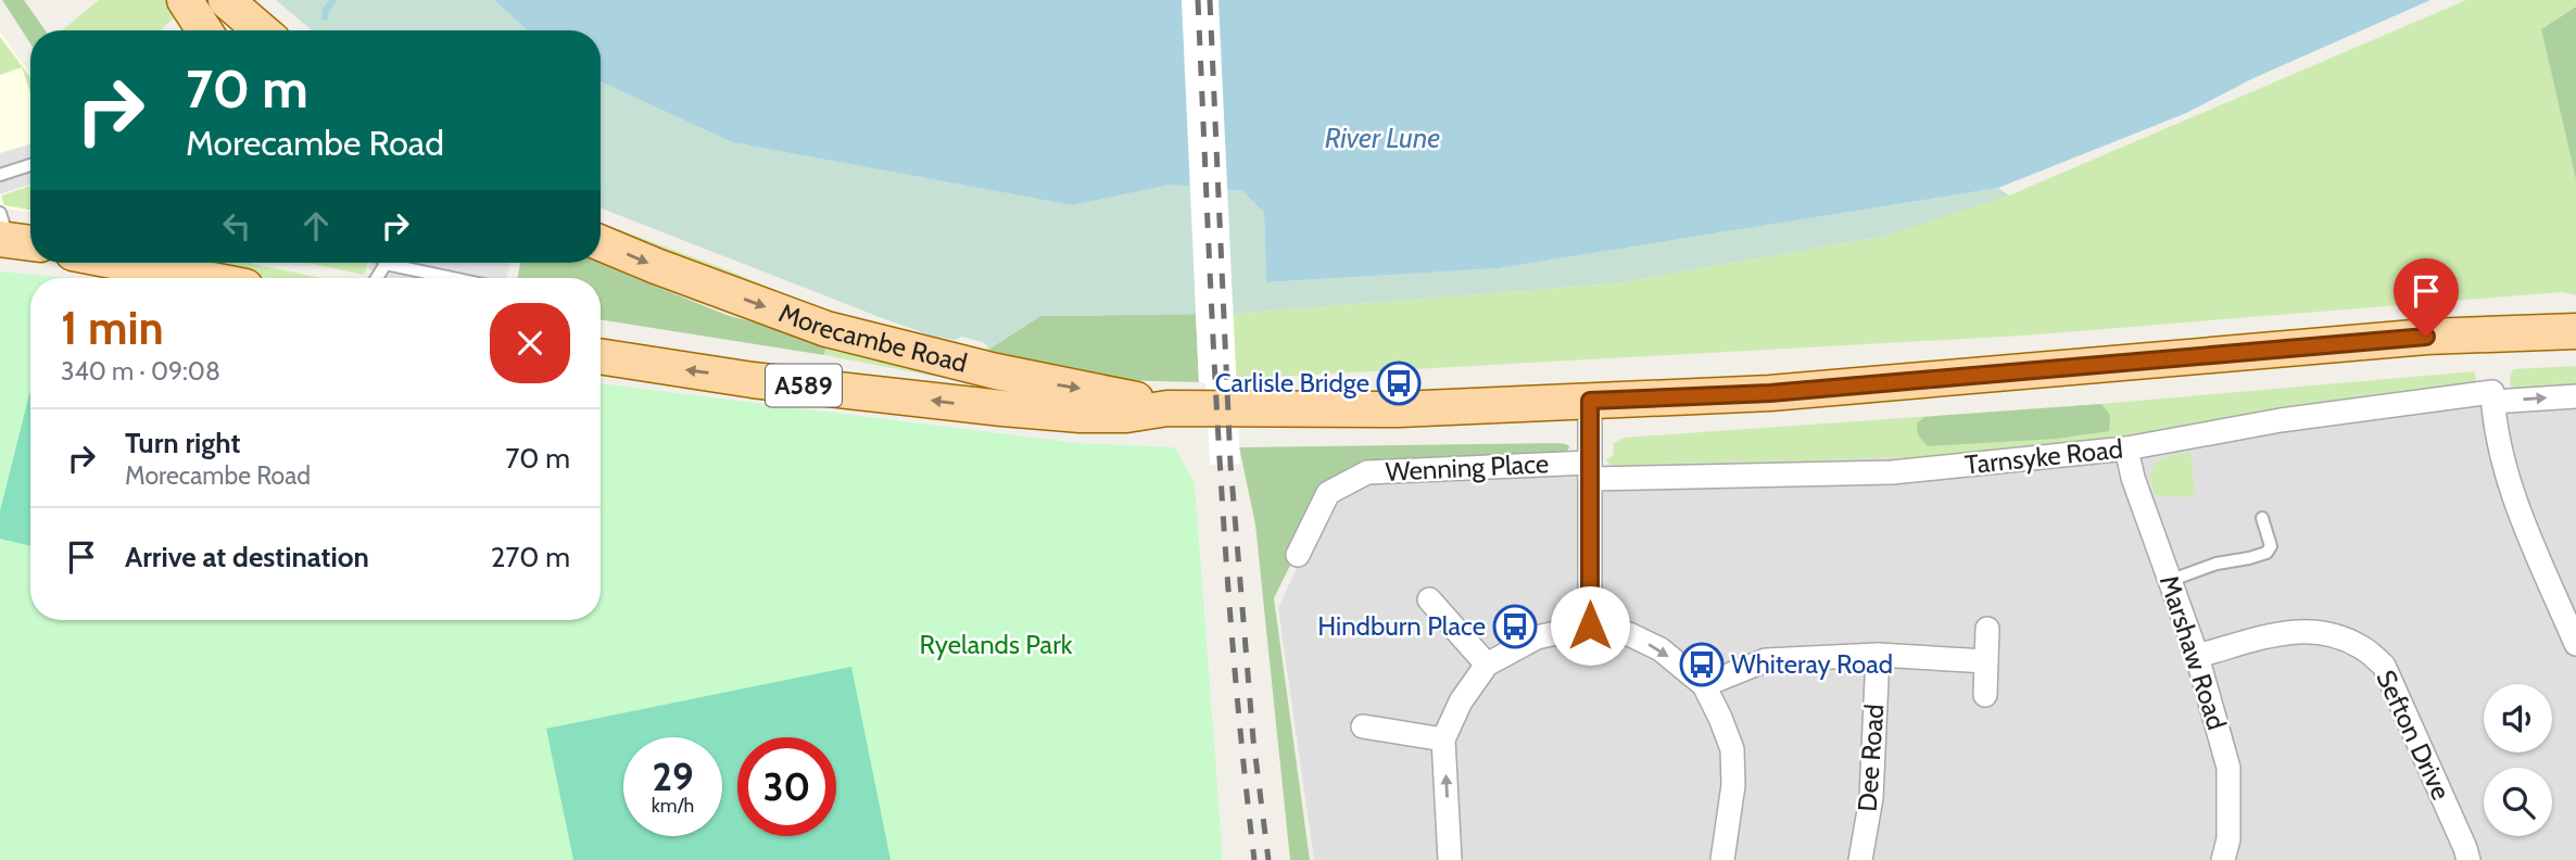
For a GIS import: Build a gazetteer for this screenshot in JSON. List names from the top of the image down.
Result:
{
  "streets": {
    "main road": ["Morecambe Road", "A589"],
    "street": [
      "Tarnsyke Road",
      "Wenning Place",
      "Marshaw Road",
      "Sefton Drive",
      "Dee Road"
    ]
  },
  "crossings": [
    ["Tarnsyke Road", "Wenning Place"],
    ["Tarnsyke Road", "Marshaw Road"],
    ["Marshaw Road", "Sefton Drive"]
  ],
  "water": ["River Lune"],
  "parks": ["Ryelands Park"],
  "places": {
    "bus stop": ["Carlisle Bridge", "Hindburn Place", "Whiteray Road"]
  },
  "page": {
    "turn": ["70 m", "Morecambe Road"],
    "heading": ["1 min", "340 m · 09:08"],
    "list": [
      {
        "name": "Turn right",
        "note": "Morecambe Road",
        "value": "70 m"
      },
      {
        "name": "Arrive at destination",
        "value": "270 m"
      }
    ],
    "speed": "29 km/h",
    "limit": "30"
  }
}
